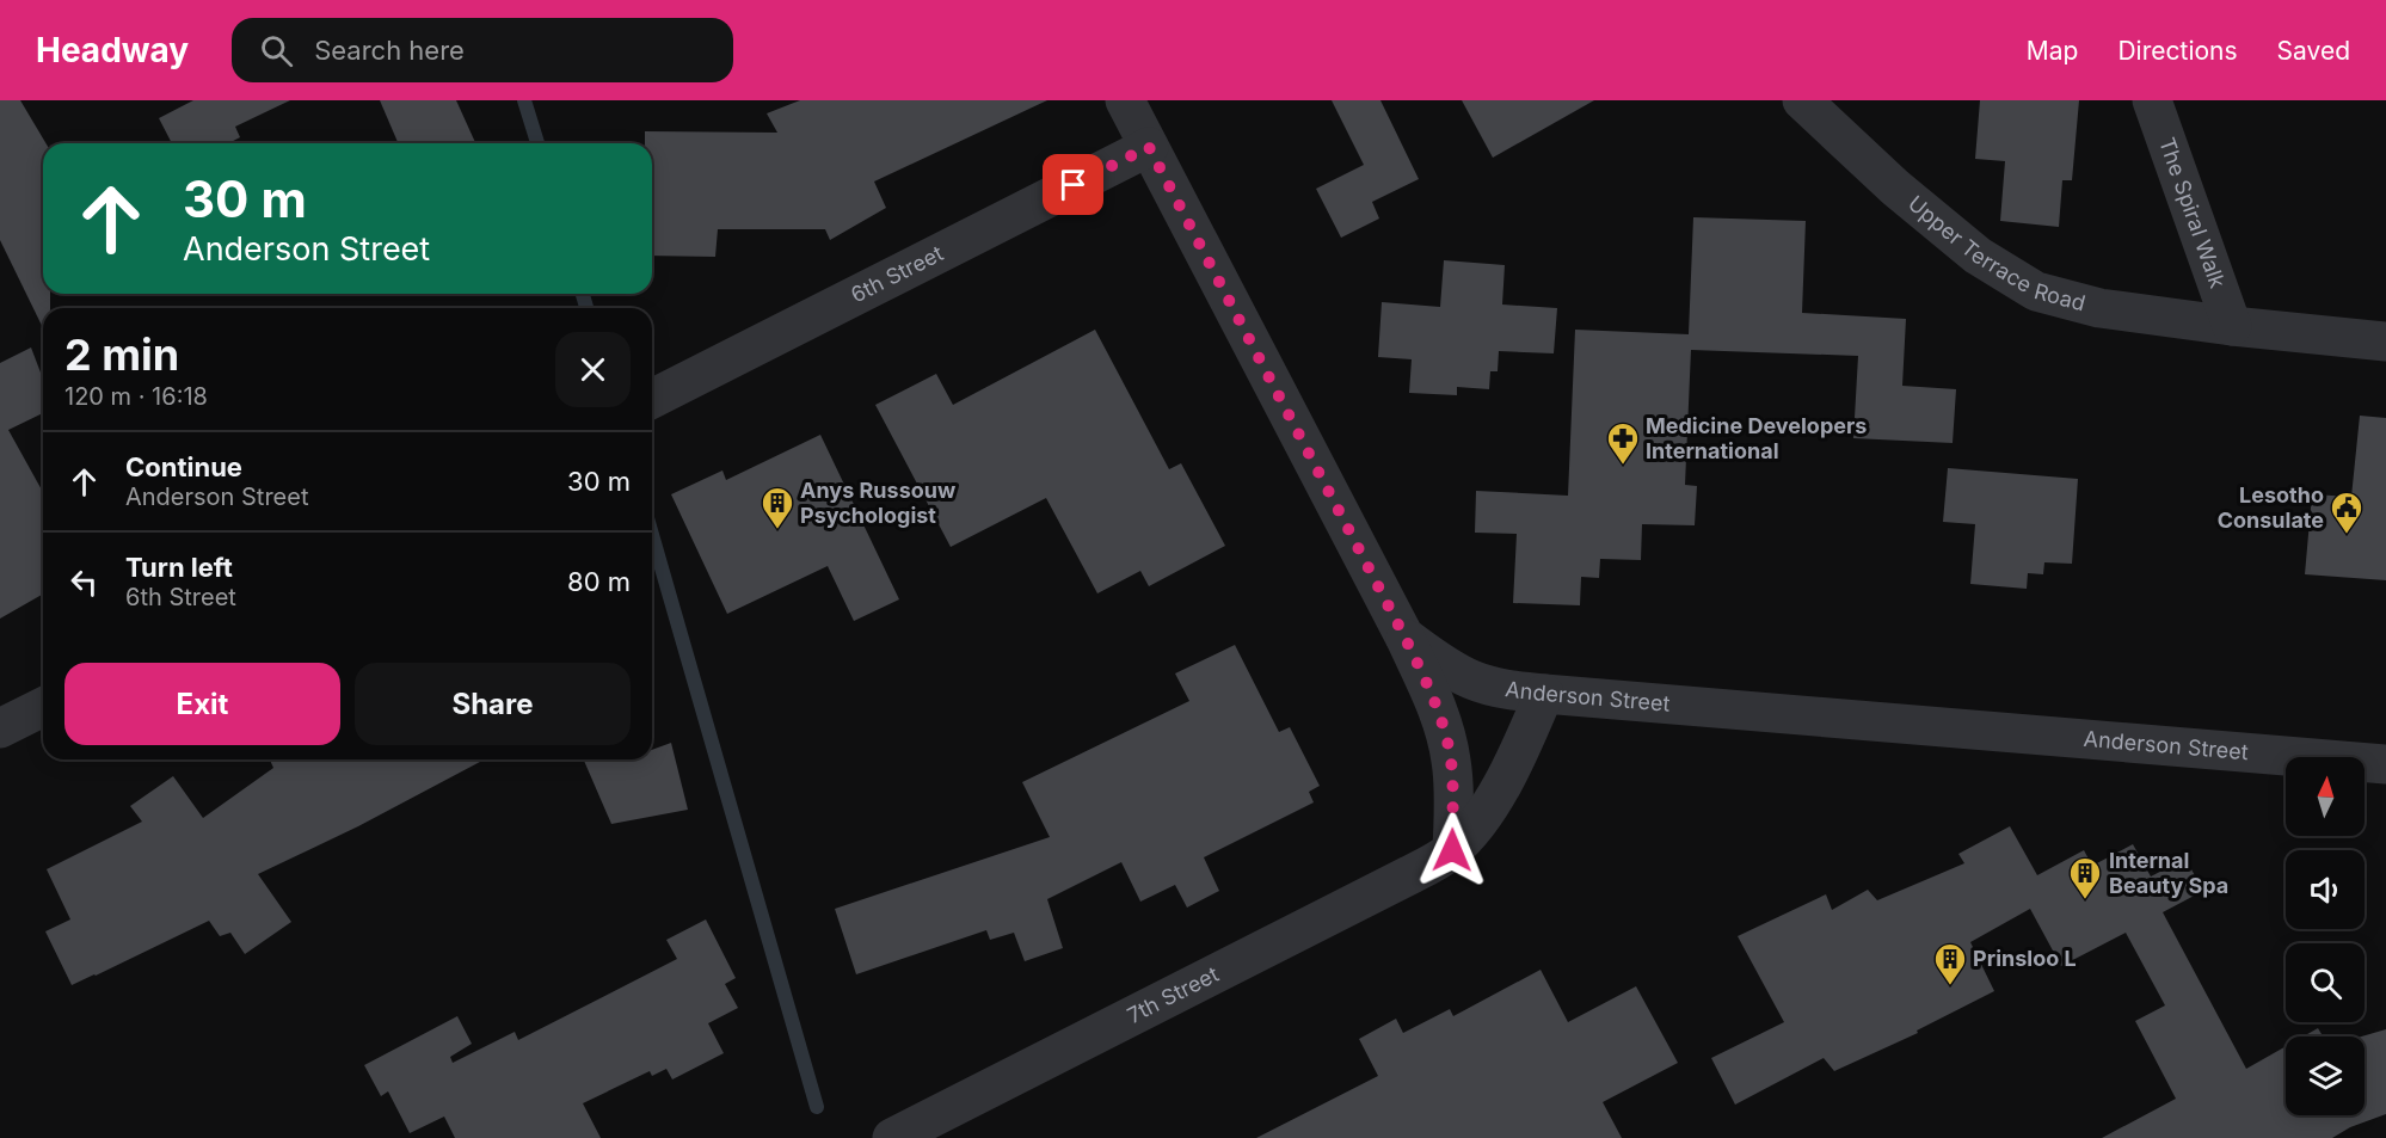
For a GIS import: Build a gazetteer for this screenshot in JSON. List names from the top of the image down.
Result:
{
  "streets": {
    "street": [
      "The Spiral Walk",
      "Upper Terrace Road",
      "6th Street",
      "Anderson Street",
      "7th Street"
    ]
  },
  "crossings": [
    ["The Spiral Walk", "Upper Terrace Road"],
    ["6th Street", "Anderson Street"],
    ["Anderson Street", "7th Street"]
  ],
  "places": {
    "pharmacy": ["Medicine Developers International"],
    "building": ["Anys Russouw Psychologist", "Internal Beauty Spa", "Prinsloo L"],
    "public building": ["Lesotho Consulate"]
  },
  "north": "top",
  "page": {
    "header": "Headway",
    "search": "Search here",
    "nav": ["Map", "Directions", "Saved"],
    "turn": ["30 m", "Anderson Street"],
    "heading": ["2 min", "120 m · 16:18"],
    "list": [
      {
        "name": "Continue",
        "note": "Anderson Street",
        "value": "30 m"
      },
      {
        "name": "Turn left",
        "note": "6th Street",
        "value": "80 m"
      }
    ],
    "buttons": ["Exit", "Share"]
  }
}
